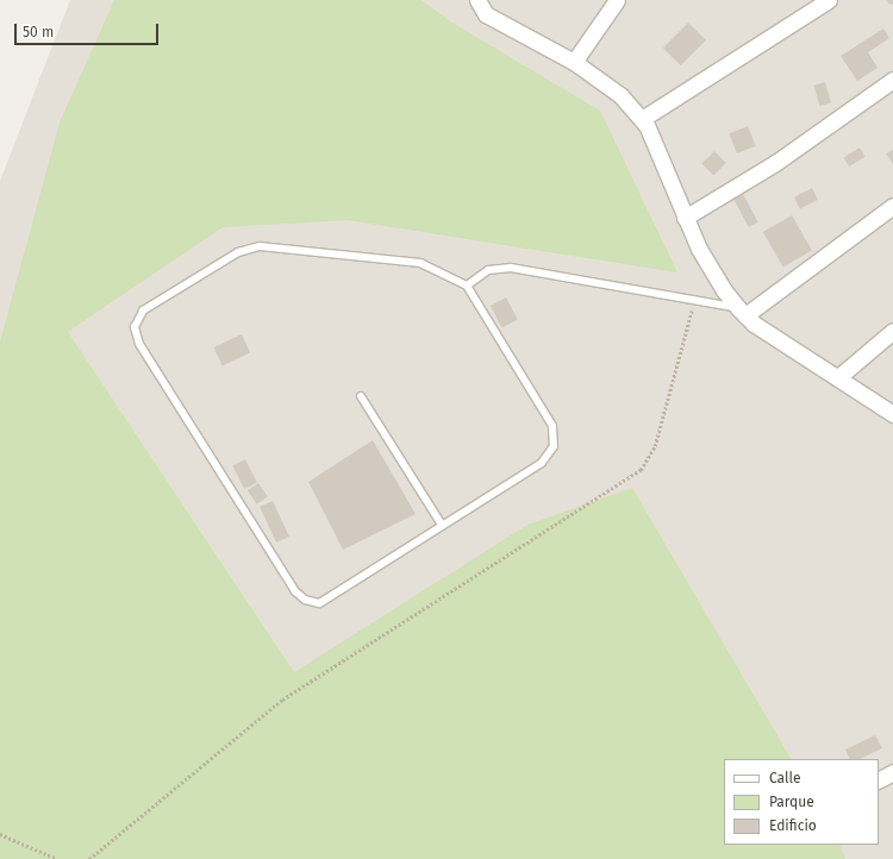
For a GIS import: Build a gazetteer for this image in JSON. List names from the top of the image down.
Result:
{
  "legend": ["Calle", "Parque", "Edificio"],
  "scale_bar": "50 m"
}
